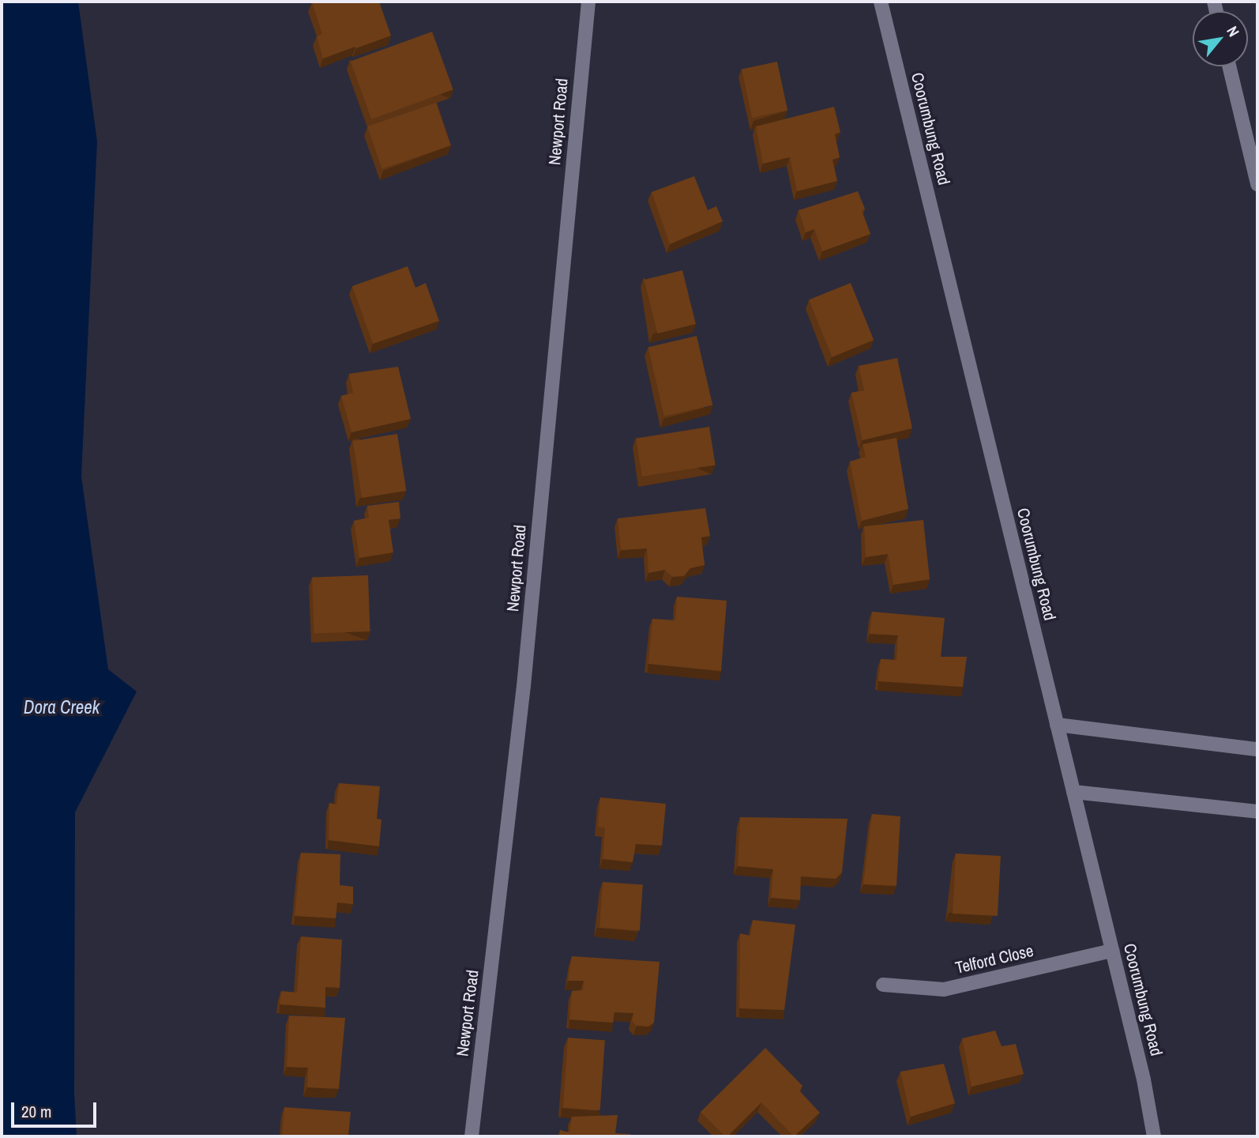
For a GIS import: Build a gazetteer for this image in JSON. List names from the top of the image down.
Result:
{
  "streets": {
    "street": ["Newport Road", "Coorumbung Road", "Telford Close"]
  },
  "crossings": [
    ["Coorumbung Road", "Telford Close"]
  ],
  "water": ["Dora Creek"],
  "scale_bar": "20 m",
  "north": "top right"
}
